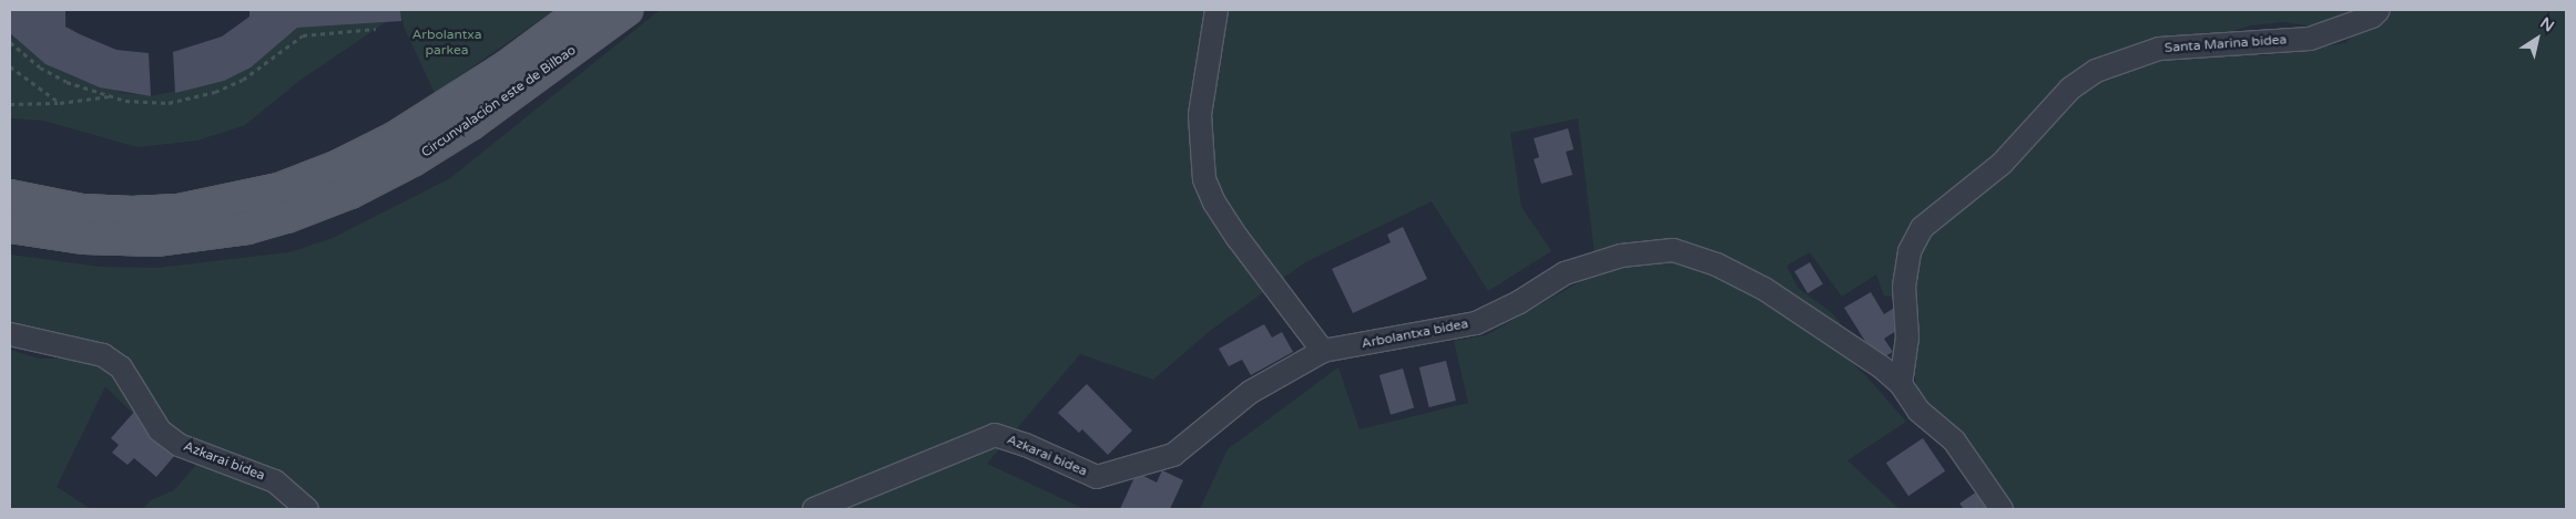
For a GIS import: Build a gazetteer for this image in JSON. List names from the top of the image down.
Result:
{
  "streets": {
    "main road": ["Circunvalación este de Bilbao"],
    "street": ["Santa Marina bidea", "Arbolantxa bidea", "Azkarai bidea"]
  },
  "crossings": [
    ["Santa Marina bidea", "Arbolantxa bidea"],
    ["Arbolantxa bidea", "Azkarai bidea"]
  ],
  "parks": ["Arbolantxa parkea"],
  "north": "top right"
}
